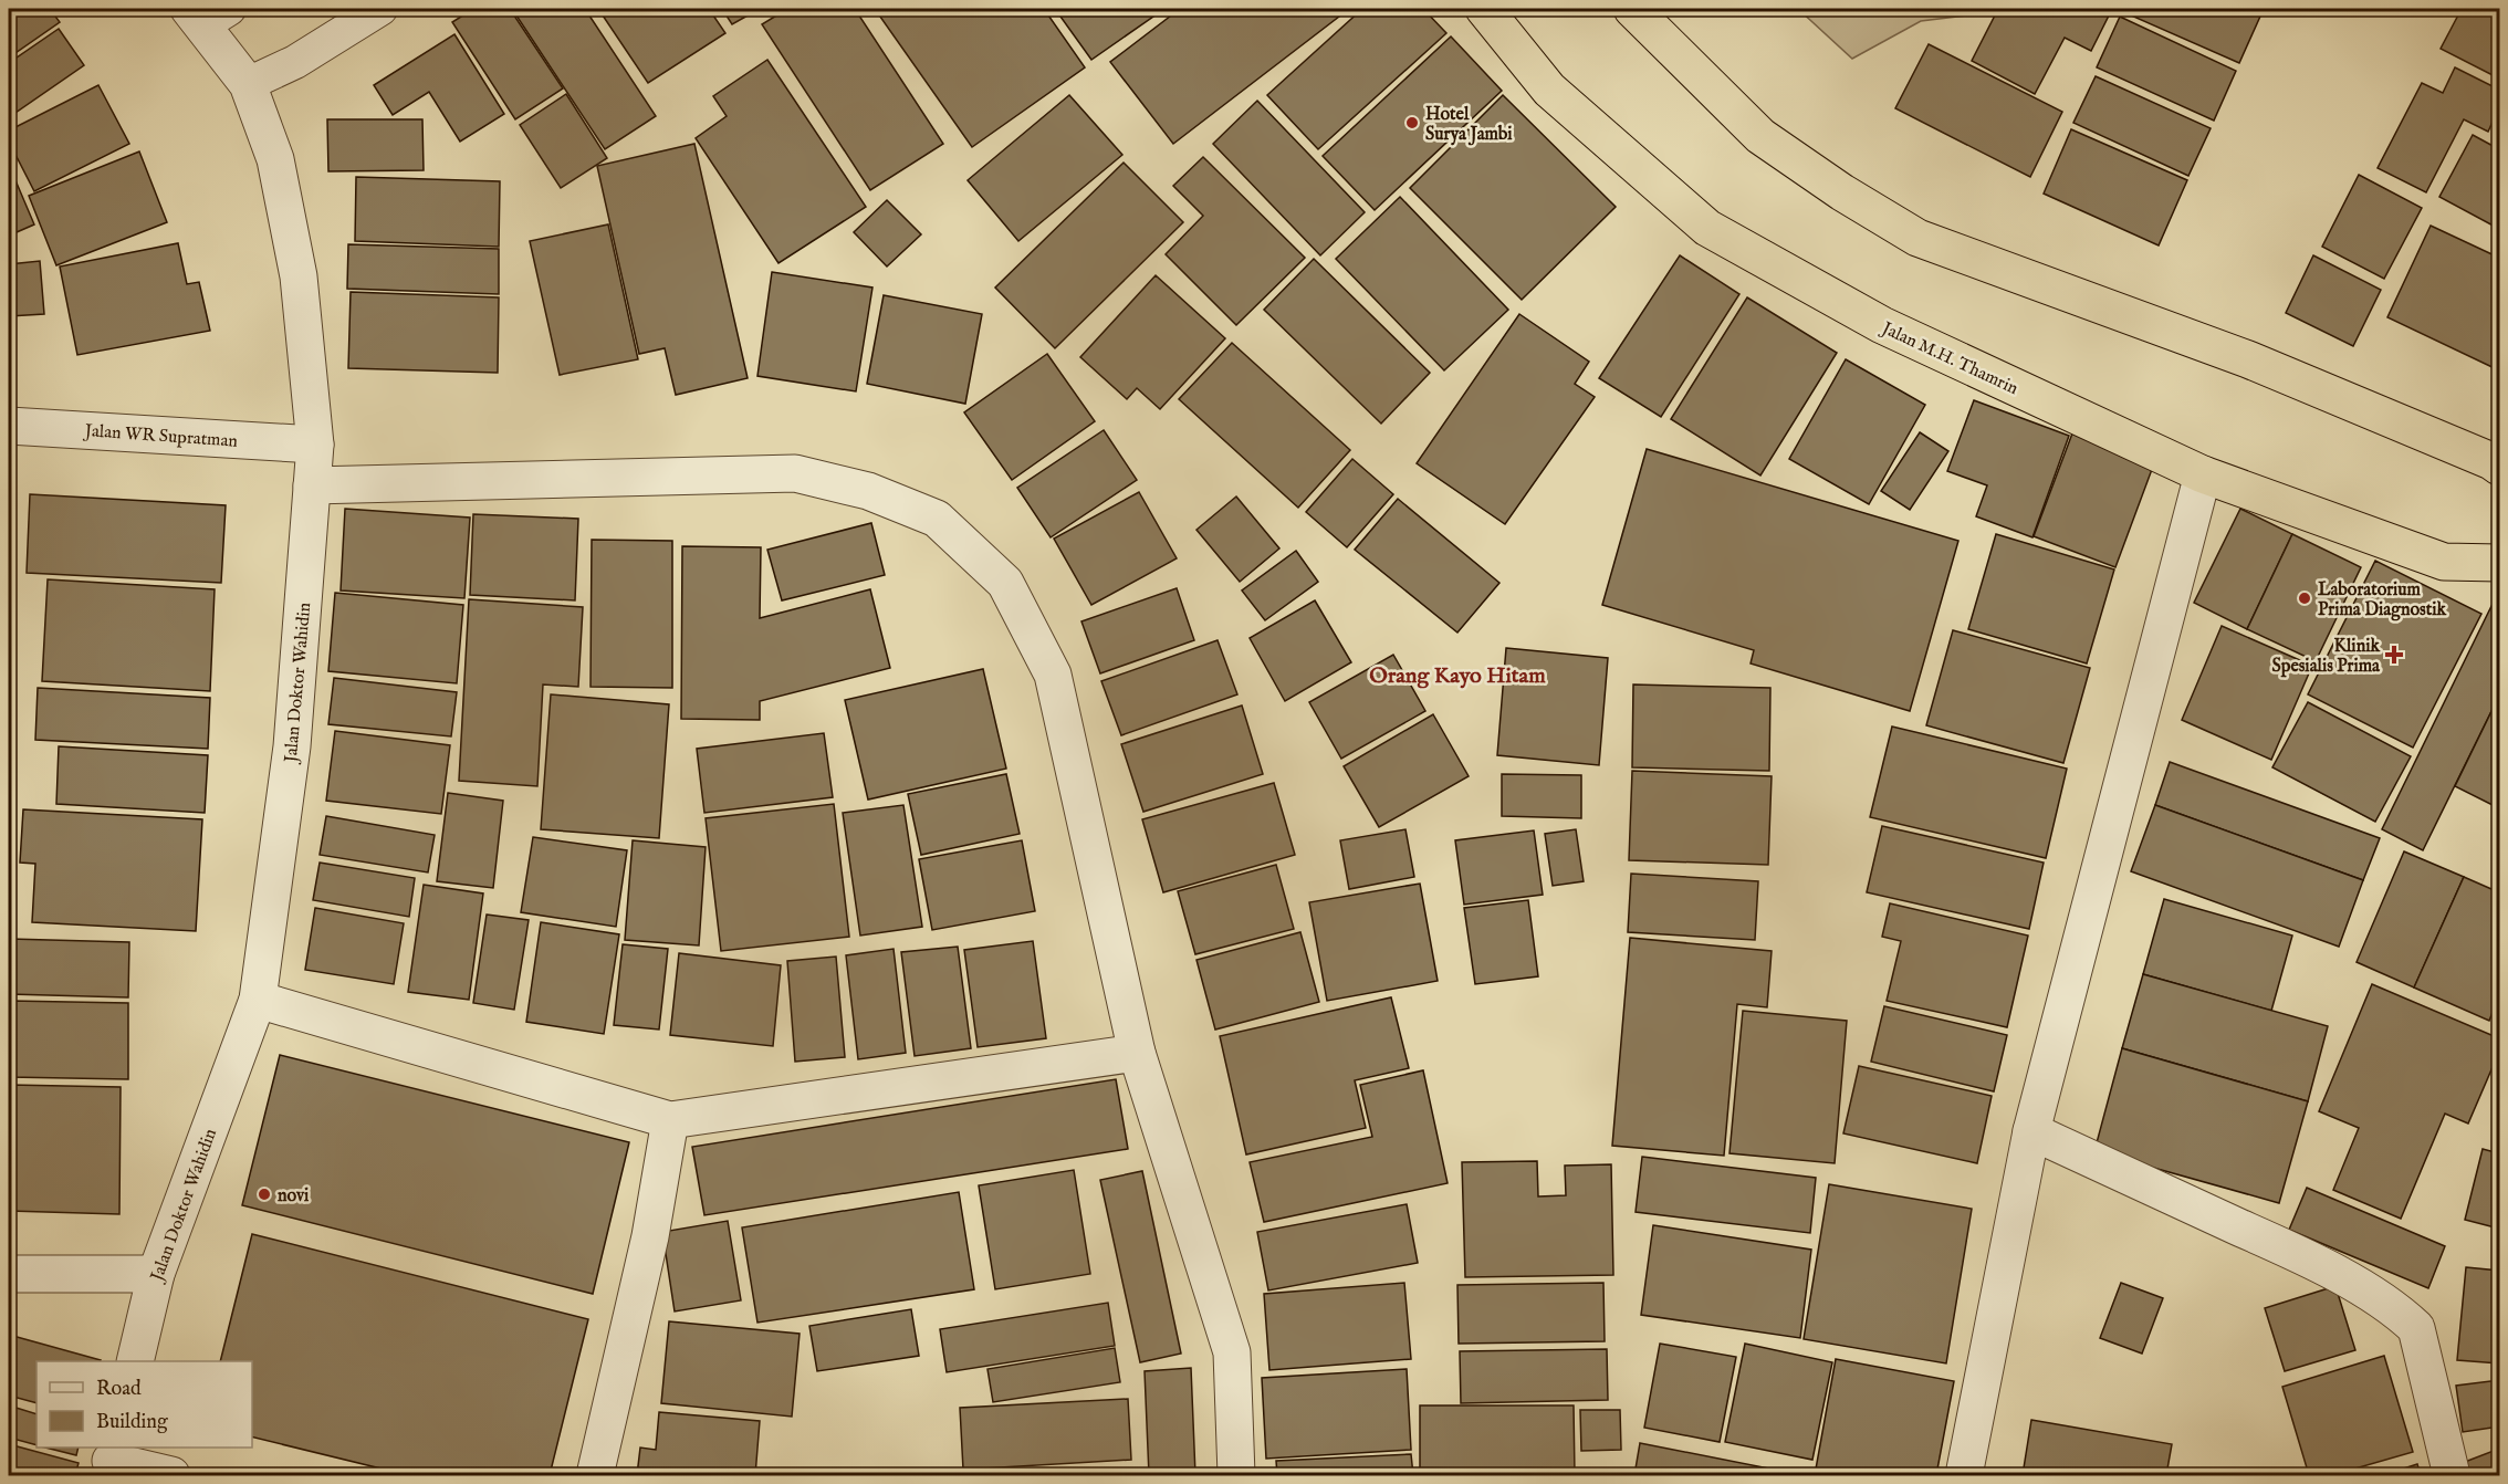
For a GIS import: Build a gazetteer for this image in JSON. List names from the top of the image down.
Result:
{
  "streets": {
    "highway": ["Jalan M.H. Thamrin"],
    "street": ["Jalan WR Supratman", "Jalan Doktor Wahidin"]
  },
  "crossings": [
    ["Jalan WR Supratman", "Jalan Doktor Wahidin"]
  ],
  "districts": ["Orang Kayo Hitam"],
  "places": {
    "other": ["Hotel Surya Jambi", "Laboratorium Prima Diagnostik", "novi"],
    "health": ["Klinik Spesialis Prima"]
  },
  "legend": ["Road", "Building"]
}
